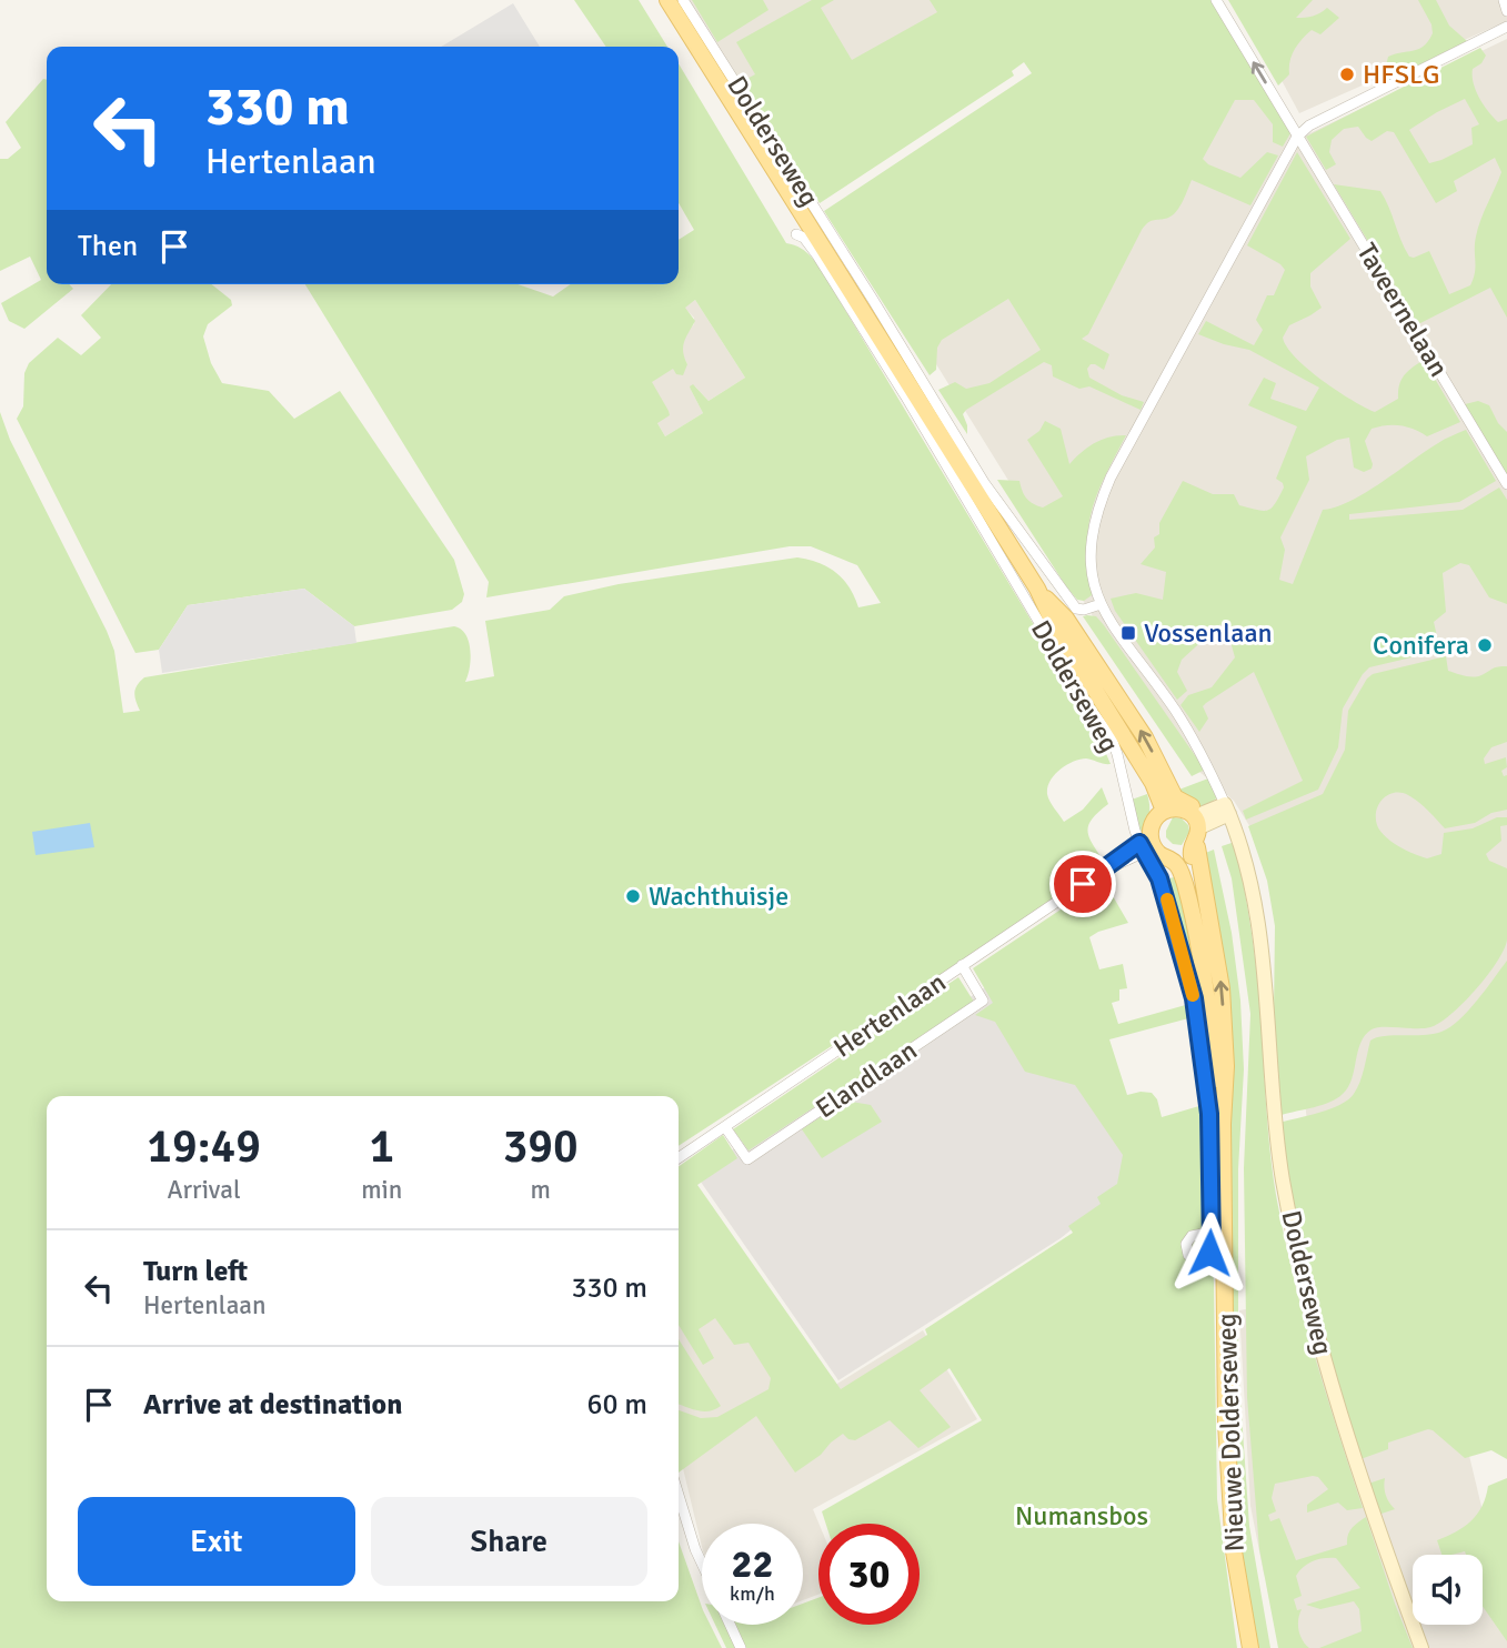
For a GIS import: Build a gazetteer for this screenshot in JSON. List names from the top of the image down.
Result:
{
  "streets": {
    "main road": ["Dolderseweg", "Nieuwe Dolderseweg"],
    "street": ["Taveernelaan", "Hertenlaan", "Elandlaan"]
  },
  "crossings": [
    ["Dolderseweg", "Hertenlaan"],
    ["Dolderseweg", "Nieuwe Dolderseweg"],
    ["Hertenlaan", "Elandlaan"],
    ["Hertenlaan", "Nieuwe Dolderseweg"]
  ],
  "parks": ["Numansbos"],
  "places": {
    "other": ["HFSLG", "Conifera", "Wachthuisje"],
    "transit": ["Vossenlaan"]
  },
  "page": {
    "turn": ["330 m", "Hertenlaan"],
    "then": "Then",
    "eta": [
      "19:49",
      "Arrival",
      "1",
      "min",
      "390",
      "m"
    ],
    "list": [
      {
        "name": "Turn left",
        "note": "Hertenlaan",
        "value": "330 m"
      },
      {
        "name": "Arrive at destination",
        "value": "60 m"
      }
    ],
    "buttons": ["Exit", "Share"],
    "speed": "22 km/h",
    "limit": "30"
  }
}
